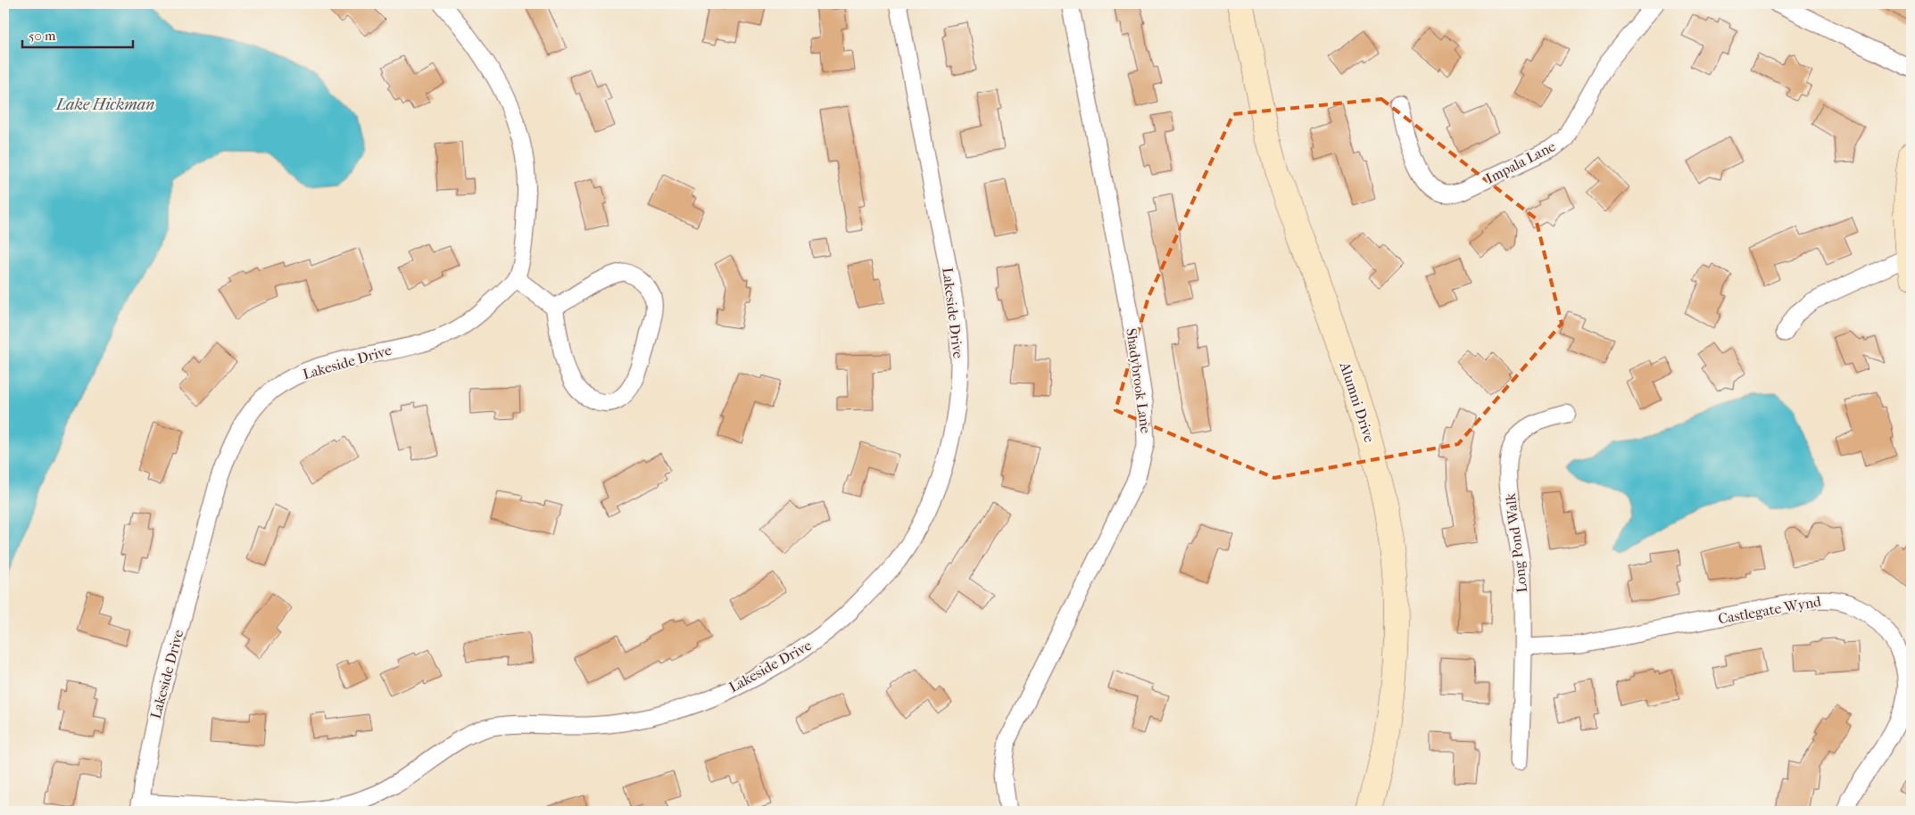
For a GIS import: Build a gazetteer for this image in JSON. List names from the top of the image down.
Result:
{
  "streets": {
    "main road": ["Alumni Drive"],
    "street": [
      "Impala Lane",
      "Lakeside Drive",
      "Shadybrook Lane",
      "Long Pond Walk",
      "Castlegate Wynd"
    ]
  },
  "crossings": [
    ["Long Pond Walk", "Castlegate Wynd"]
  ],
  "water": ["Lake Hickman"],
  "scale_bar": "50 m"
}
